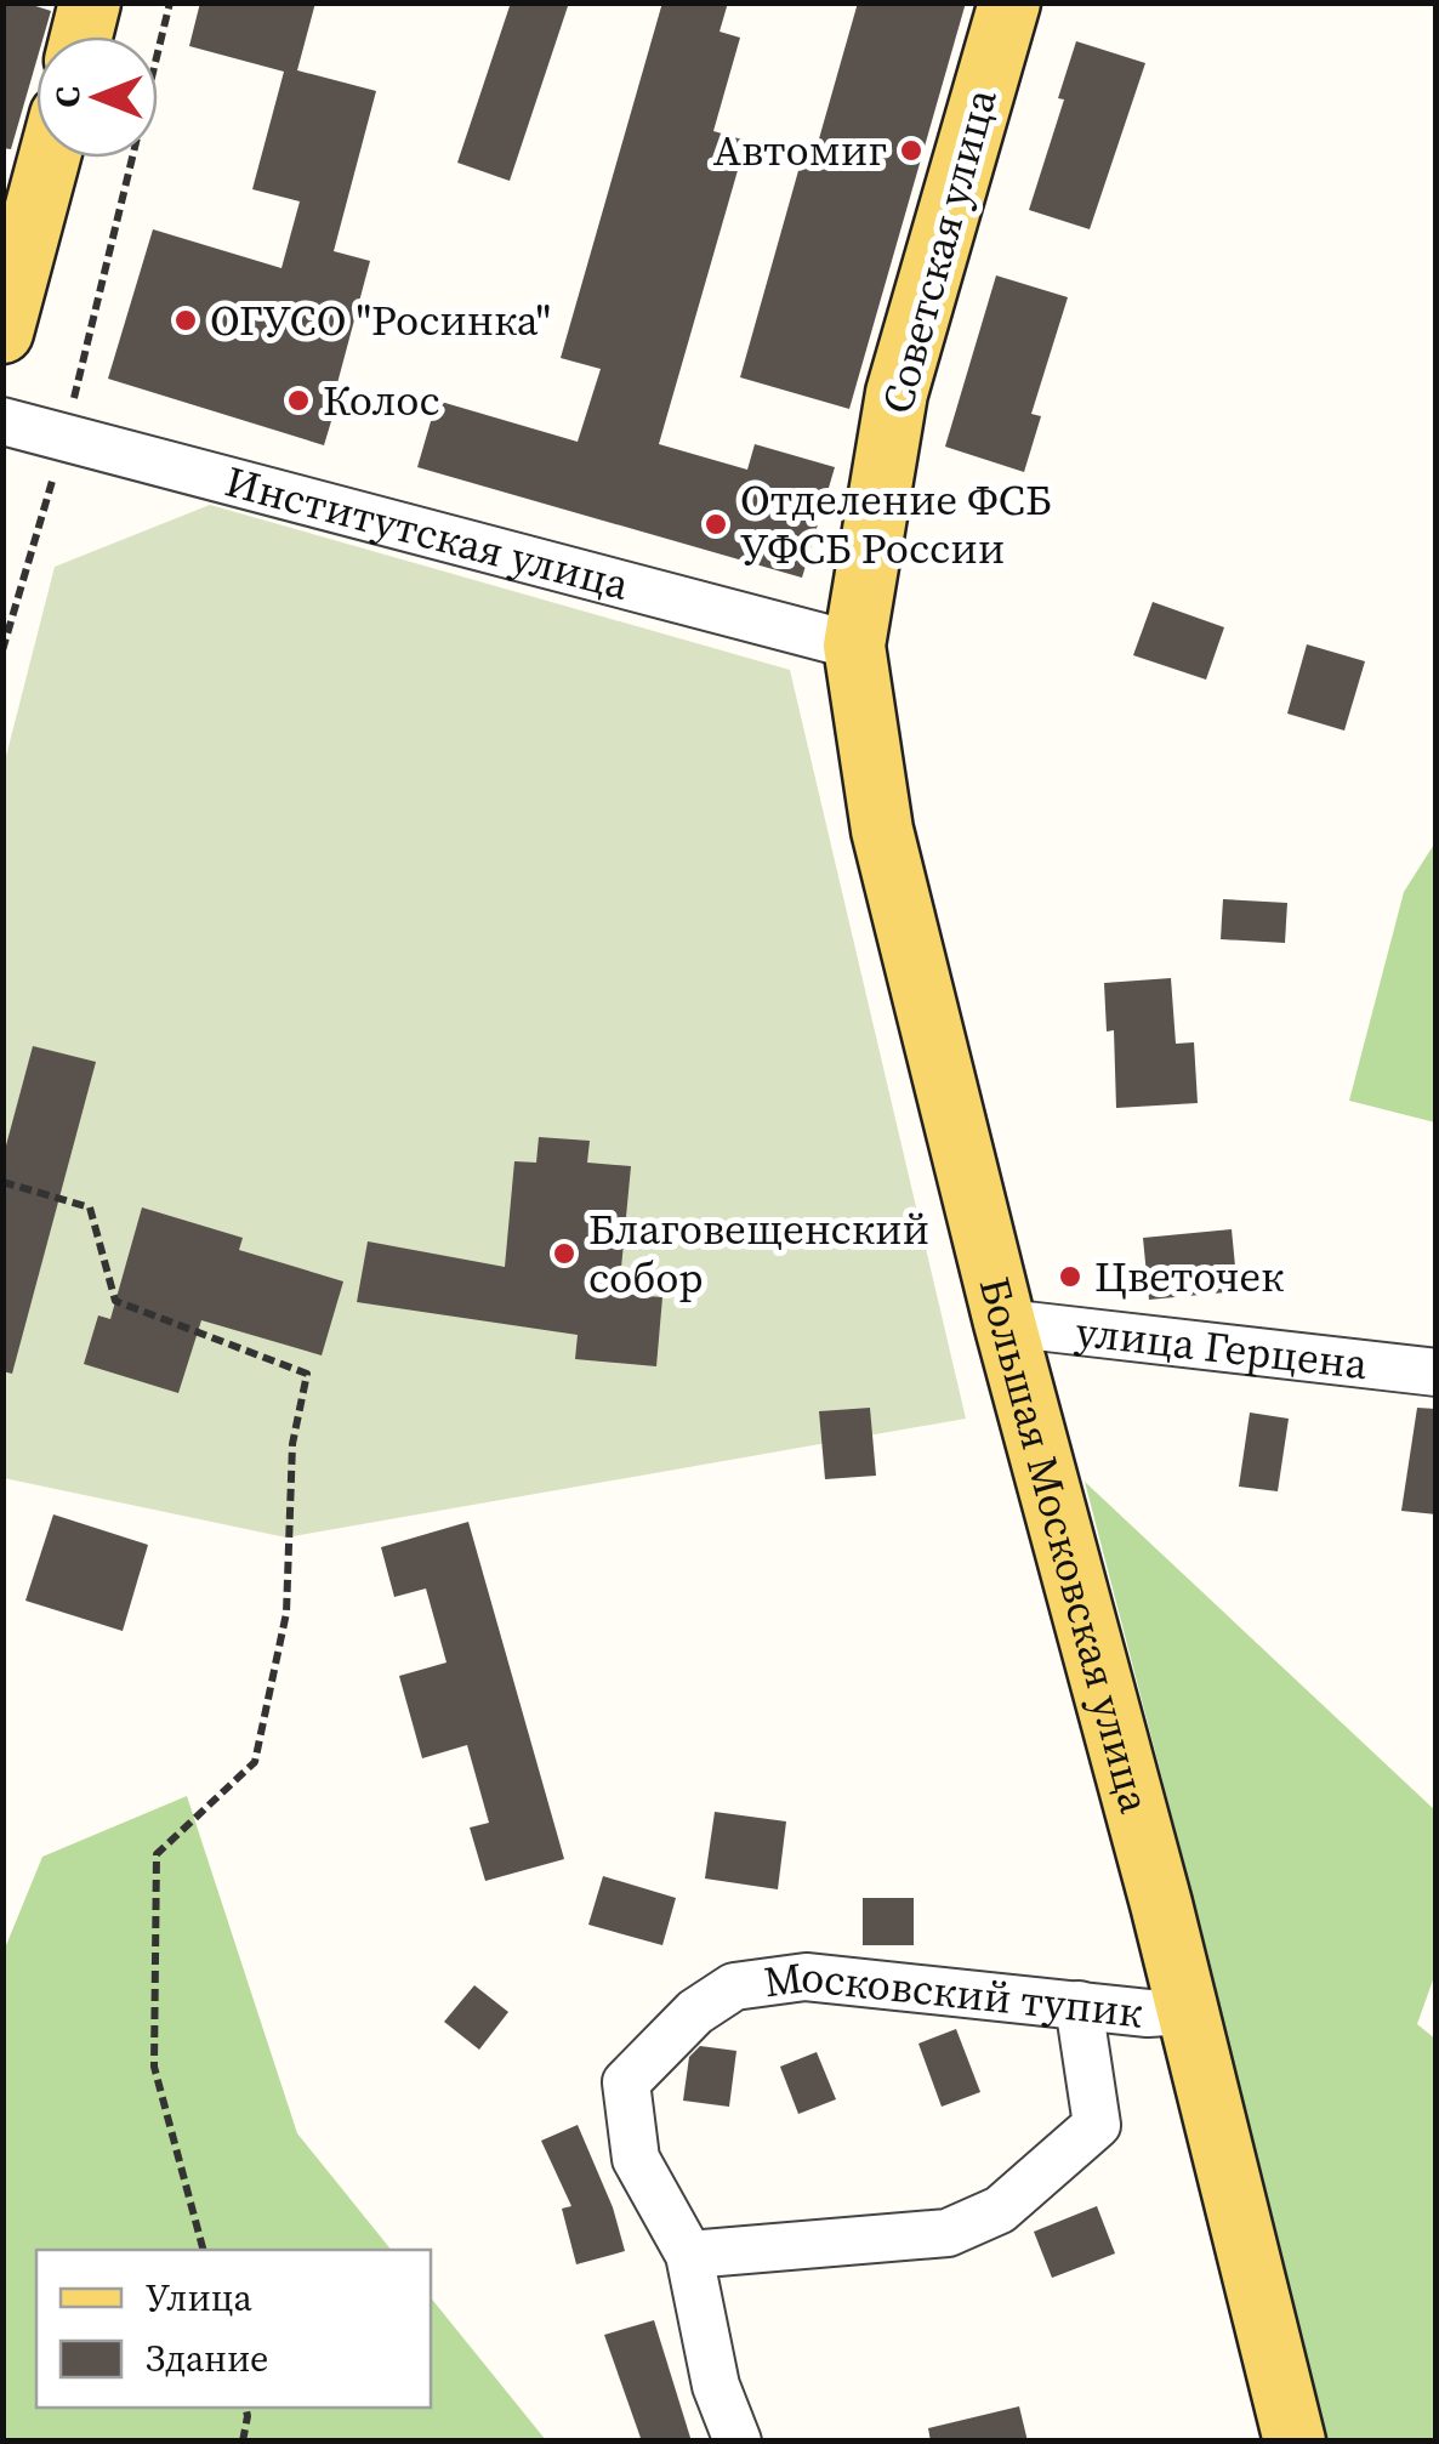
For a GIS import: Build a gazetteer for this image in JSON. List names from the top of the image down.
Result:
{
  "streets": {
    "main road": ["Советская улица", "Большая Московская улица"],
    "street": ["Институтская улица", "улица Герцена", "Московский тупик"]
  },
  "crossings": [
    ["Советская улица", "Институтская улица"],
    ["Советская улица", "Большая Московская улица"],
    ["Институтская улица", "Большая Московская улица"],
    ["улица Герцена", "Большая Московская улица"],
    ["Большая Московская улица", "Московский тупик"]
  ],
  "places": [
    "Автомиг",
    "ОГУСО \"Росинка\"",
    "Колос",
    "Отделение ФСБ УФСБ России",
    "Благовещенский собор",
    "Цветочек"
  ],
  "legend": ["Улица", "Здание"],
  "north": "left"
}
